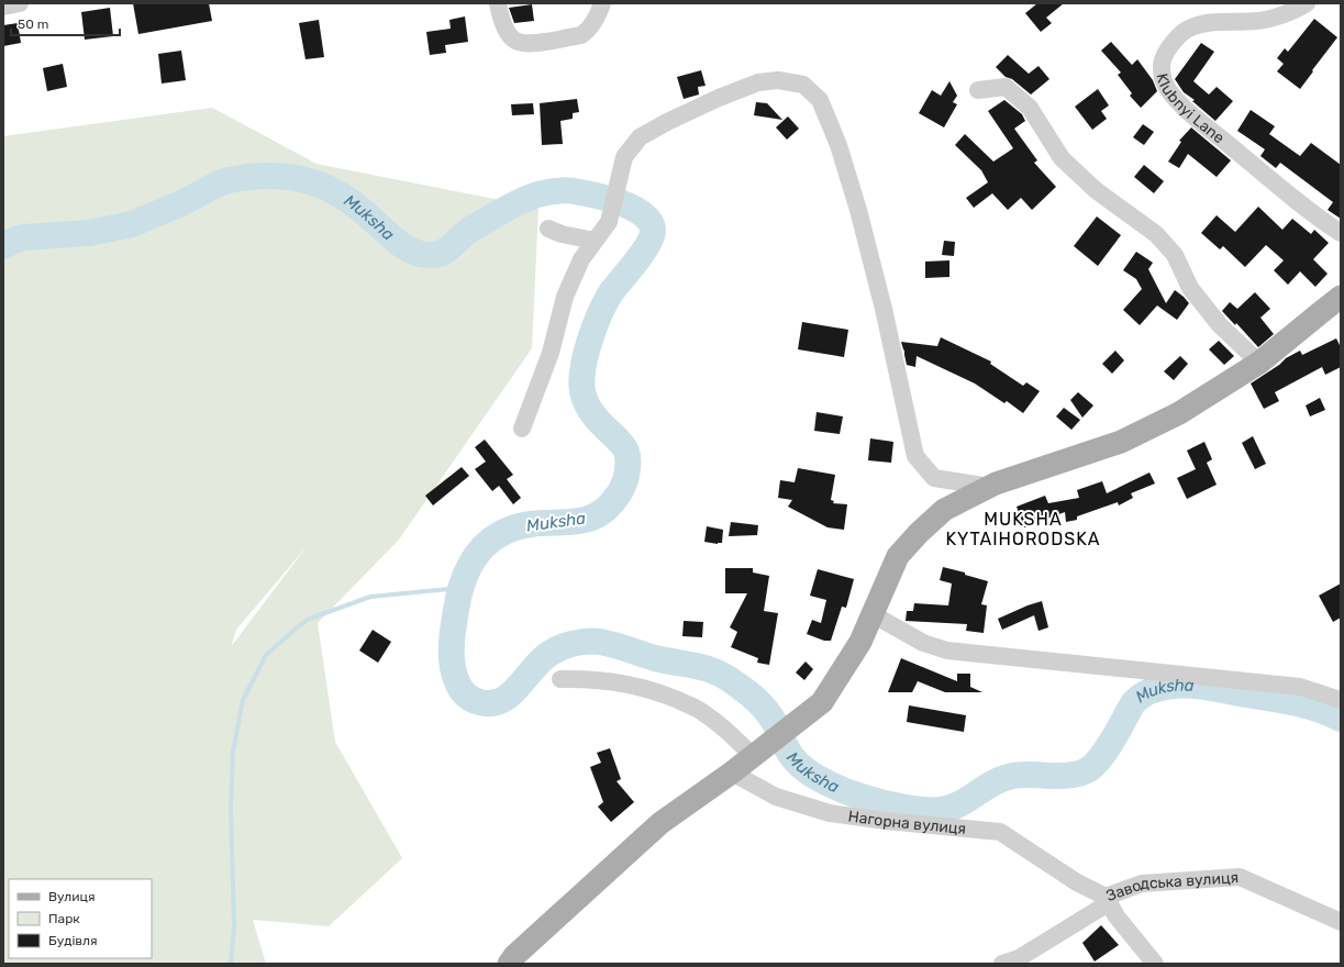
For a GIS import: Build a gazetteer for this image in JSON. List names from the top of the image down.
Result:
{
  "streets": {
    "street": ["Klubnyi Lane", "Нагорна вулиця", "Заводська вулиця"]
  },
  "crossings": [
    ["Нагорна вулиця", "Заводська вулиця"]
  ],
  "districts": ["MUKSHA KYTAIHORODSKA"],
  "water": ["Muksha"],
  "legend": ["Вулиця", "Парк", "Будівля"],
  "scale_bar": "50 m"
}
